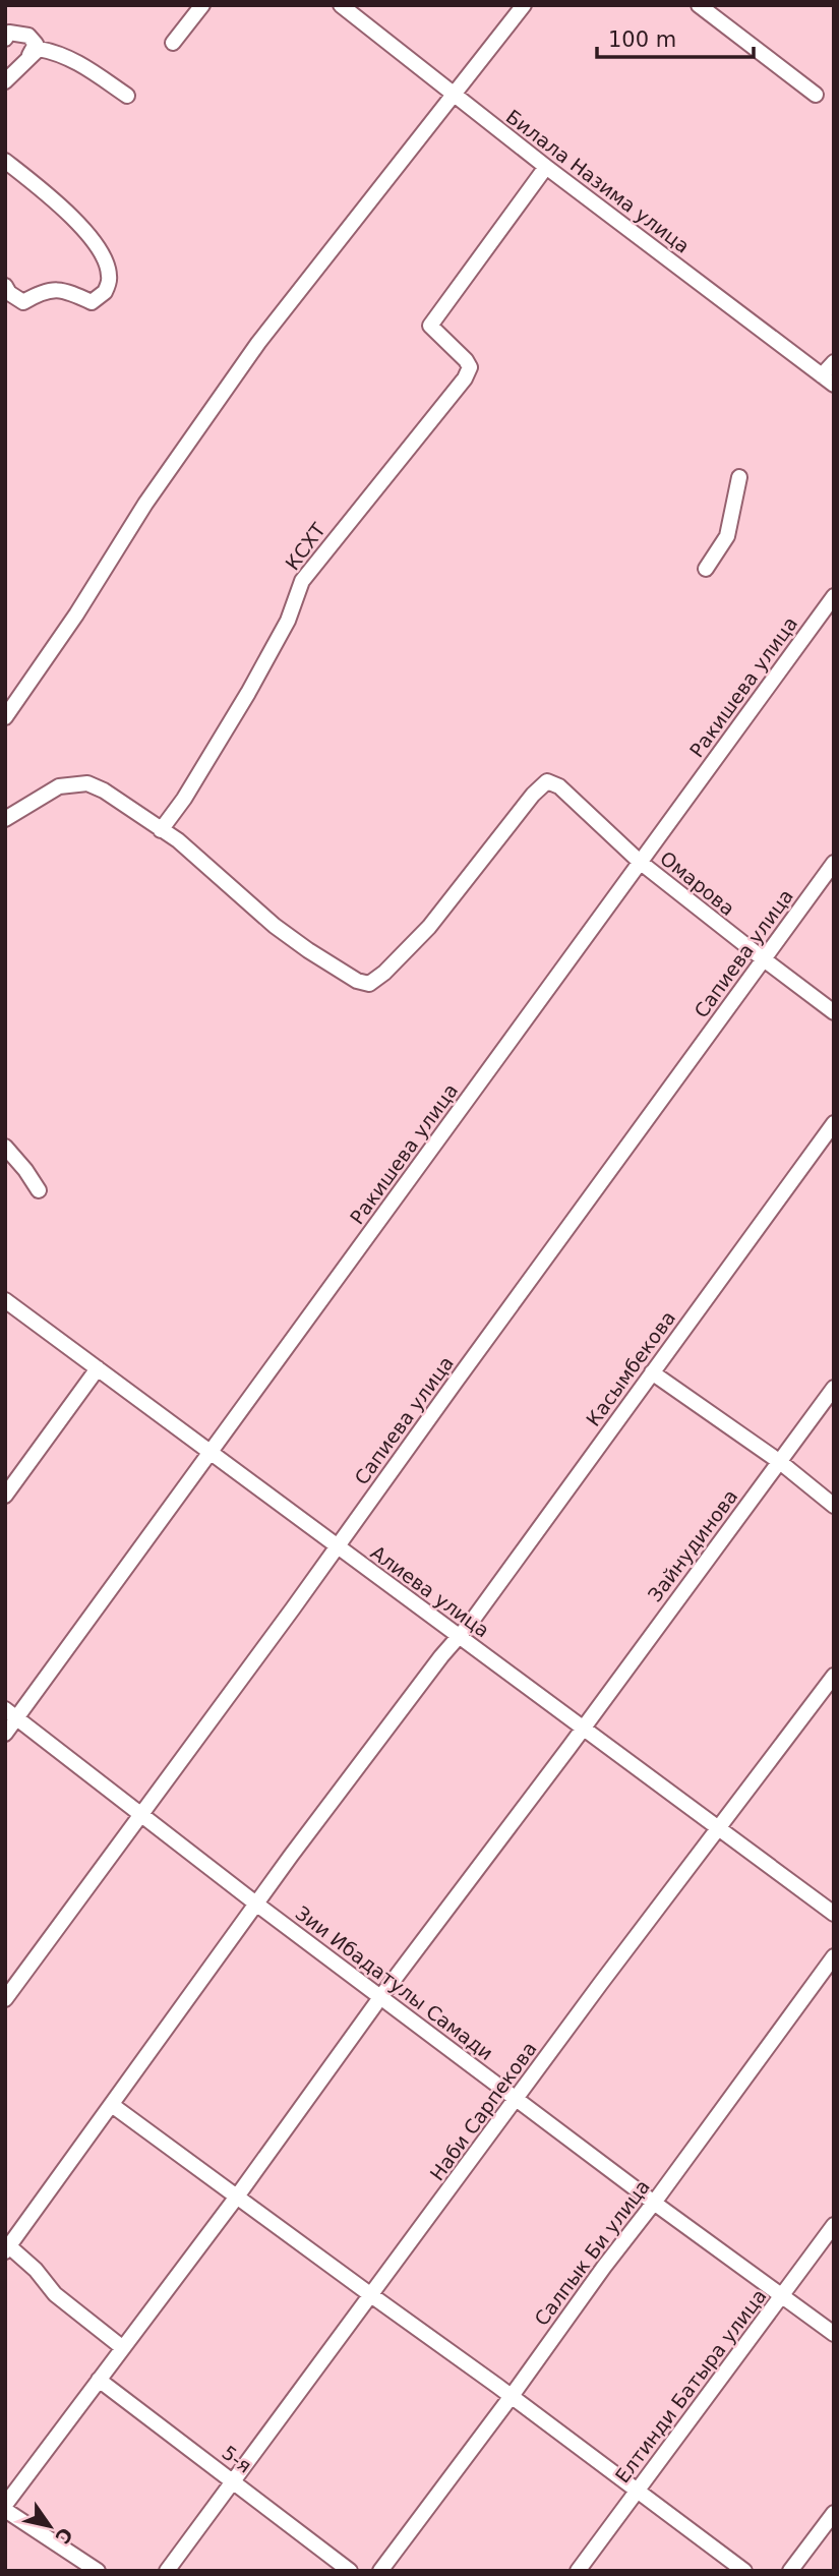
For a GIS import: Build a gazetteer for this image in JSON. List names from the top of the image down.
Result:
{
  "streets": {
    "street": [
      "Билала Назима улица",
      "КСХТ",
      "Ракишева улица",
      "Омарова",
      "Сапиева улица",
      "Касымбекова",
      "Зайнудинова",
      "Алиева улица",
      "Зии Ибадатулы Самади",
      "Наби Сарпекова",
      "Салпык Би улица",
      "Елтинди Батыра улица",
      "5-я"
    ]
  },
  "crossings": [
    ["Билала Назима улица", "КСХТ"],
    ["КСХТ", "Омарова"],
    ["Ракишева улица", "Омарова"],
    ["Ракишева улица", "Алиева улица"],
    ["Ракишева улица", "Зии Ибадатулы Самади"],
    ["Омарова", "Сапиева улица"],
    ["Сапиева улица", "Алиева улица"],
    ["Сапиева улица", "Зии Ибадатулы Самади"],
    ["Касымбекова", "Алиева улица"],
    ["Касымбекова", "Зии Ибадатулы Самади"],
    ["Зайнудинова", "Алиева улица"],
    ["Зайнудинова", "Зии Ибадатулы Самади"],
    ["Зайнудинова", "5-я"],
    ["Алиева улица", "Наби Сарпекова"],
    ["Зии Ибадатулы Самади", "Наби Сарпекова"],
    ["Зии Ибадатулы Самади", "Салпык Би улица"],
    ["Зии Ибадатулы Самади", "Елтинди Батыра улица"],
    ["Наби Сарпекова", "5-я"]
  ],
  "scale_bar": "100 m",
  "north": "bottom right"
}
